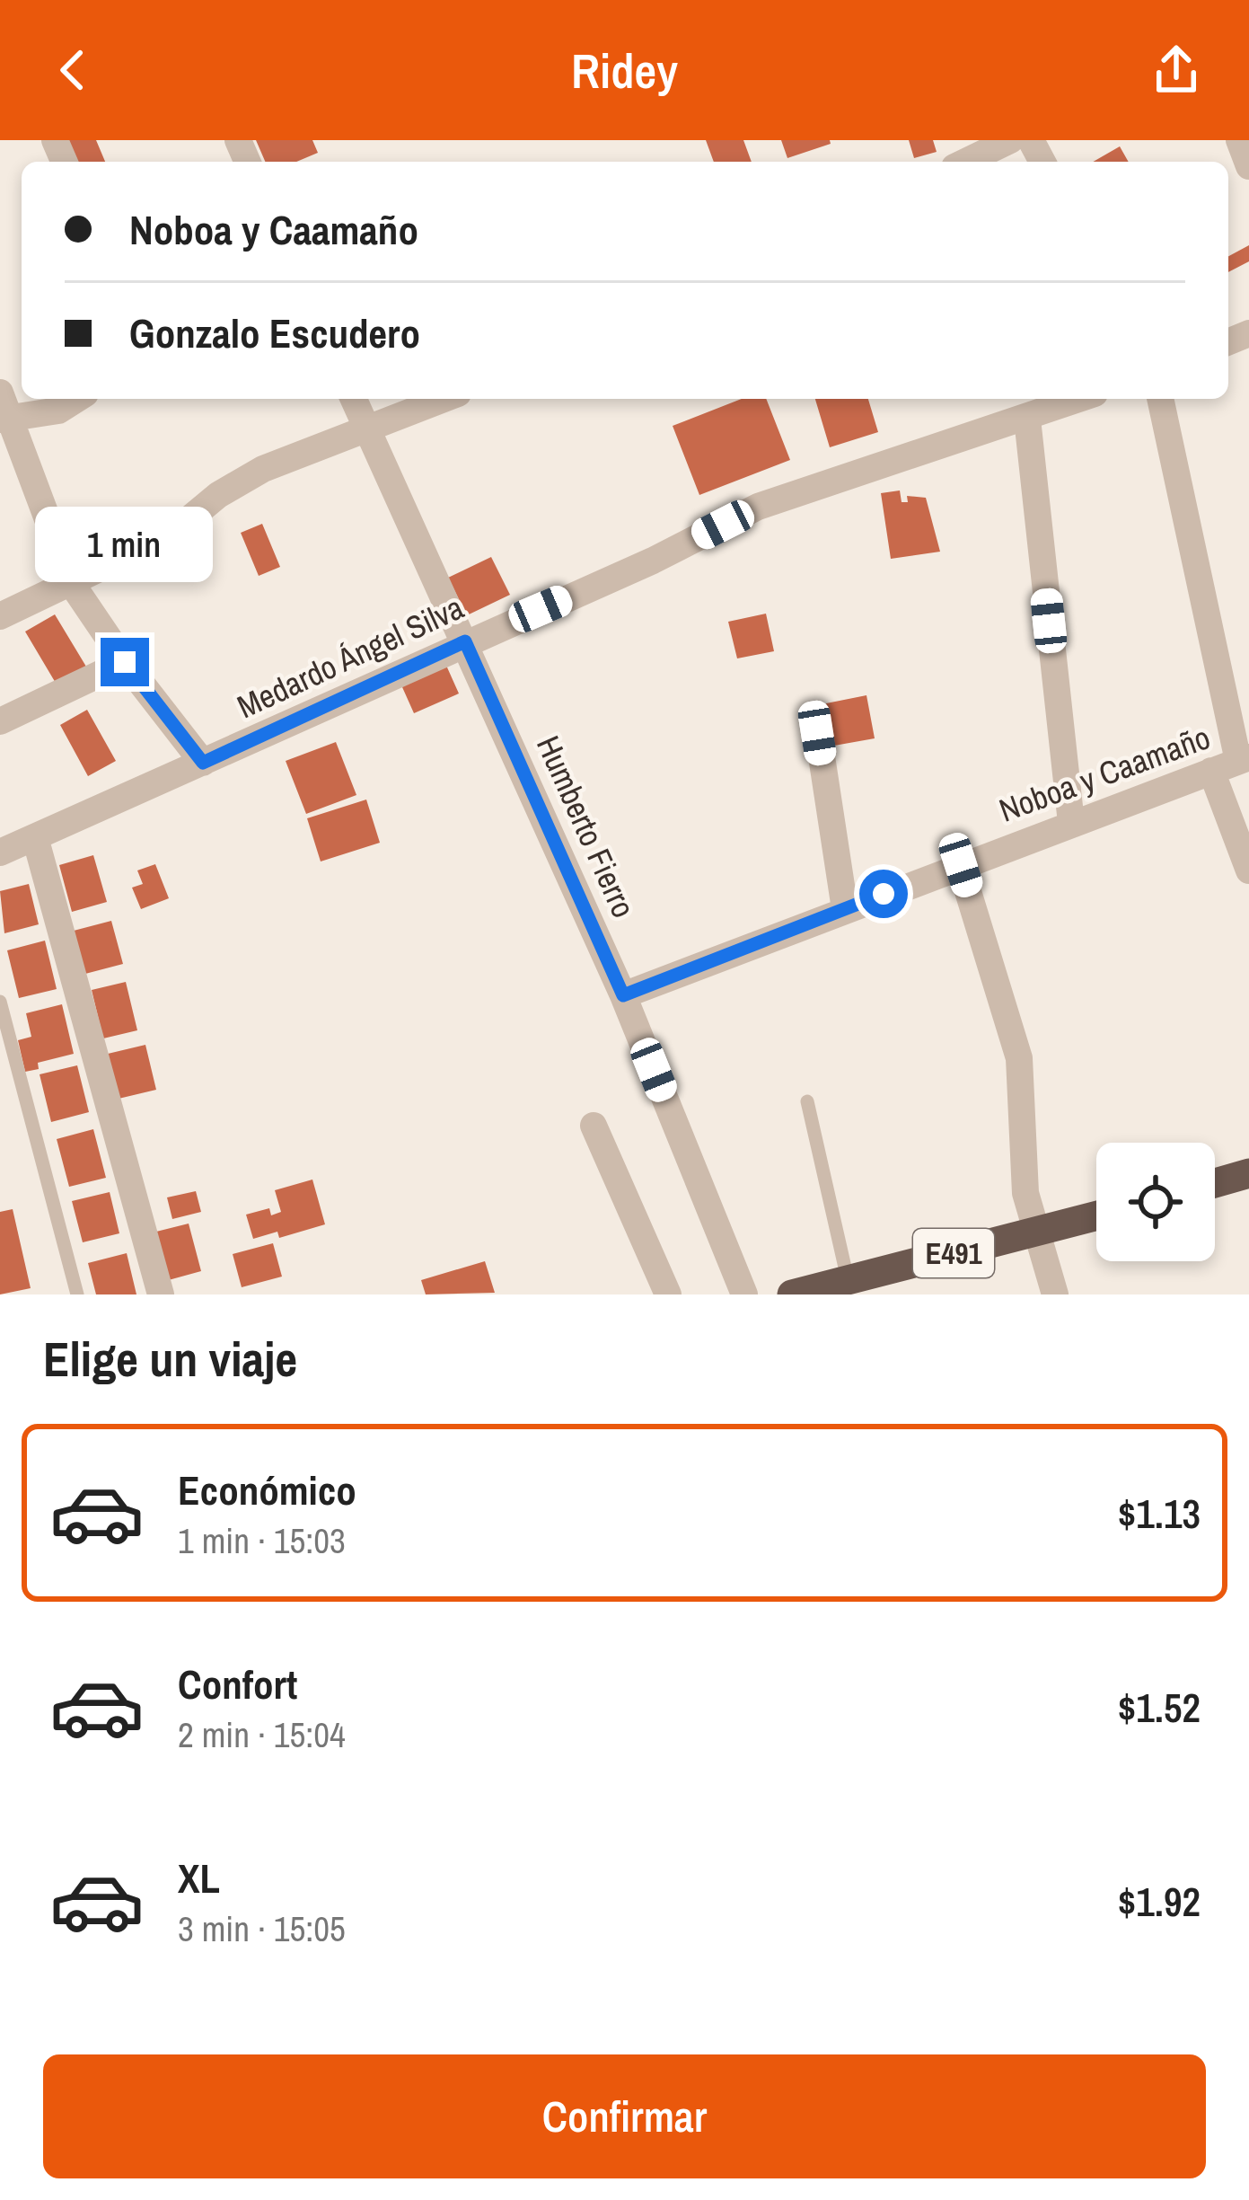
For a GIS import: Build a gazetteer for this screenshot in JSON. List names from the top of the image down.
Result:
{
  "streets": {
    "highway": ["E491"],
    "street": ["Medardo Ángel Silva", "Noboa y Caamaño", "Humberto Fierro"]
  },
  "crossings": [
    ["Medardo Ángel Silva", "Humberto Fierro"],
    ["Noboa y Caamaño", "Humberto Fierro"]
  ],
  "page": {
    "header": "Ridey",
    "banner": ["Noboa y Caamaño", "Gonzalo Escudero"],
    "bubble": "1 min",
    "heading": "Elige un viaje",
    "list": [
      {
        "name": "Económico",
        "note": "1 min · 15:03",
        "value": "$1.13"
      },
      {
        "name": "Confort",
        "note": "2 min · 15:04",
        "value": "$1.52"
      },
      {
        "name": "XL",
        "note": "3 min · 15:05",
        "value": "$1.92"
      }
    ],
    "buttons": "Confirmar"
  }
}
